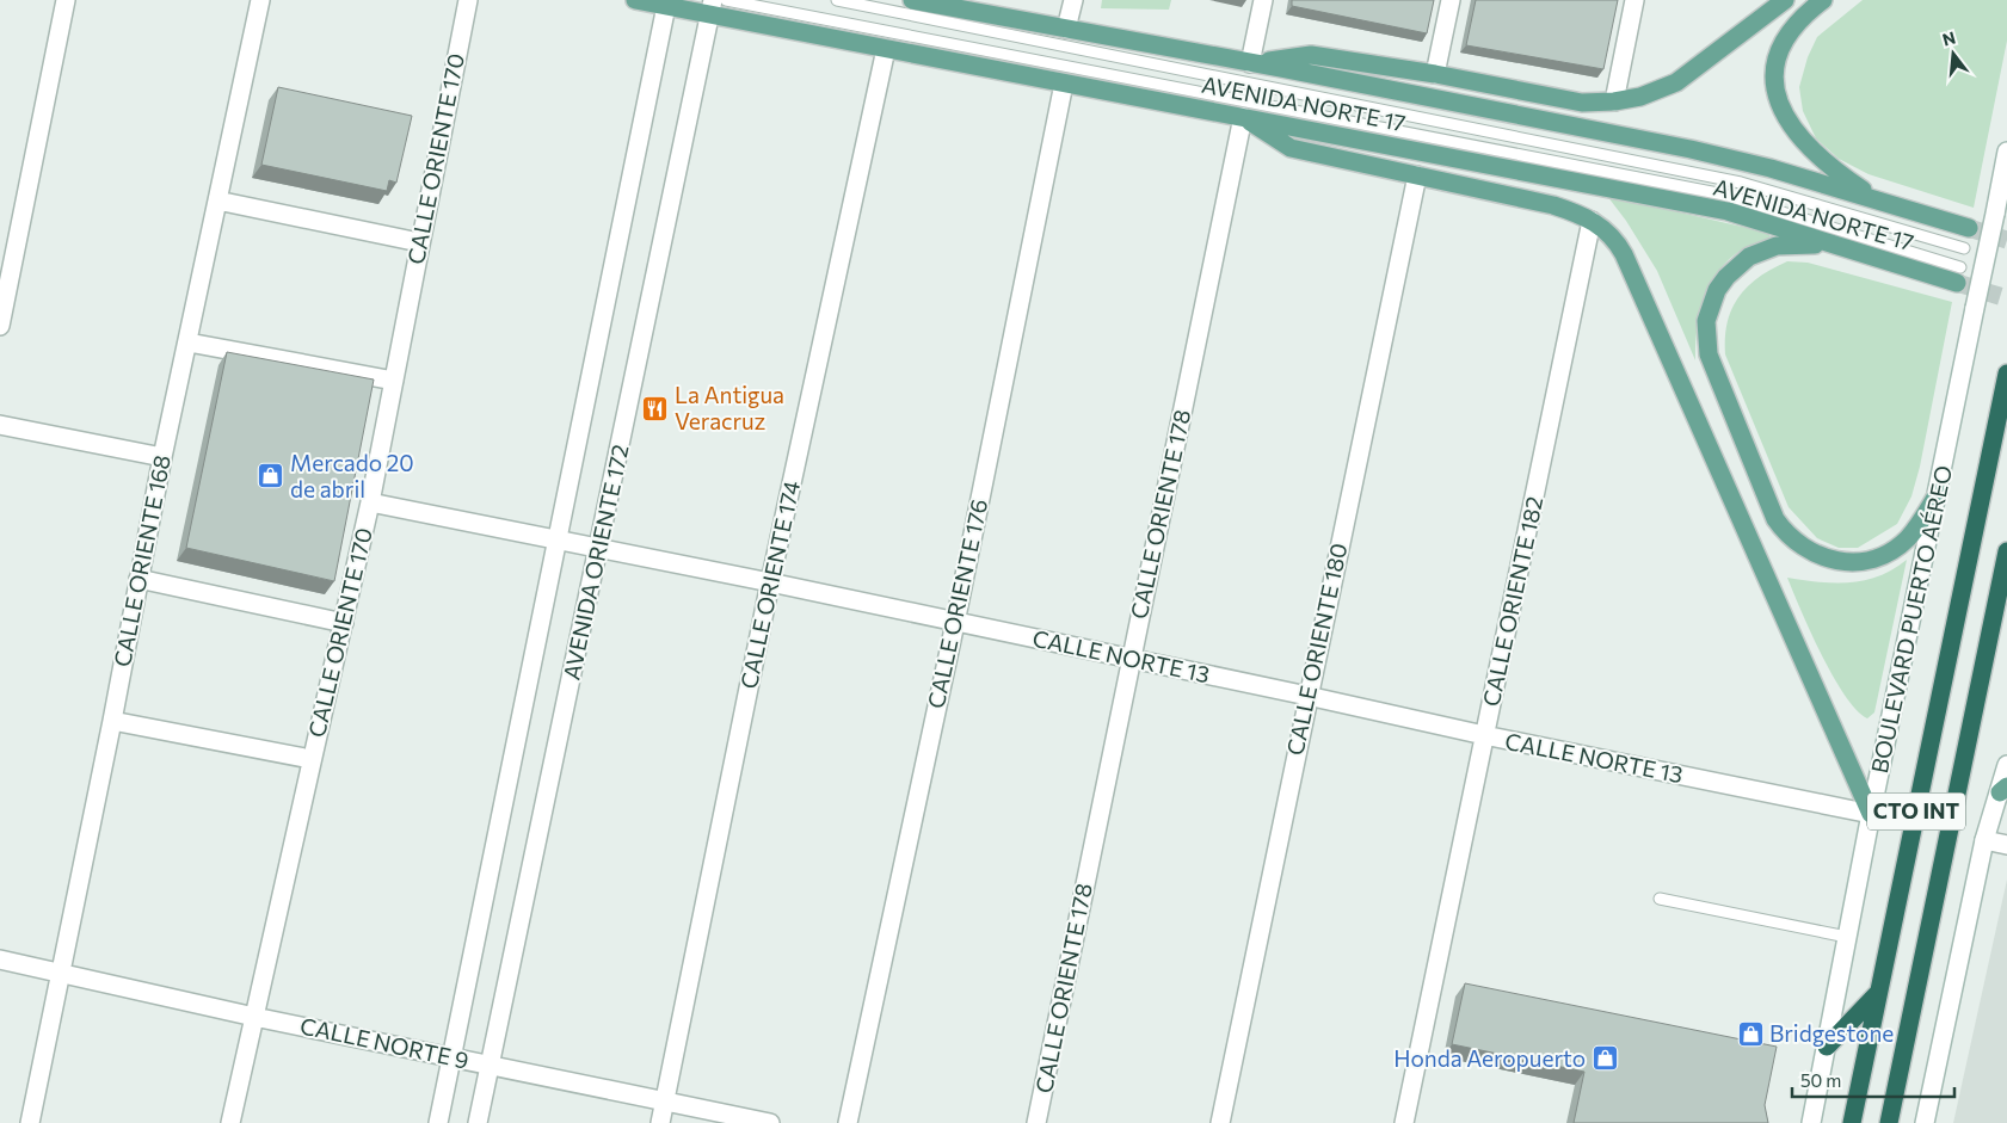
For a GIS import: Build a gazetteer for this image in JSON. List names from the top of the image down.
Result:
{
  "streets": {
    "highway": ["CTO INT"],
    "main road": ["AVENIDA NORTE 17"],
    "street": [
      "CALLE ORIENTE 170",
      "CALLE ORIENTE 178",
      "CALLE ORIENTE 168",
      "AVENIDA ORIENTE 172",
      "CALLE ORIENTE 174",
      "CALLE ORIENTE 182",
      "CALLE ORIENTE 176",
      "BOULEVARD PUERTO AÉREO",
      "CALLE ORIENTE 180",
      "CALLE NORTE 13",
      "CALLE NORTE 9"
    ]
  },
  "crossings": [
    ["AVENIDA NORTE 17", "CALLE ORIENTE 178"],
    ["AVENIDA NORTE 17", "AVENIDA ORIENTE 172"],
    ["AVENIDA NORTE 17", "CALLE ORIENTE 174"],
    ["AVENIDA NORTE 17", "CALLE ORIENTE 176"],
    ["CALLE ORIENTE 170", "CALLE NORTE 13"],
    ["CALLE ORIENTE 170", "CALLE NORTE 9"],
    ["CALLE ORIENTE 178", "CALLE NORTE 13"],
    ["CALLE ORIENTE 168", "CALLE NORTE 9"],
    ["AVENIDA ORIENTE 172", "CALLE NORTE 13"],
    ["AVENIDA ORIENTE 172", "CALLE NORTE 9"],
    ["CALLE ORIENTE 174", "CALLE NORTE 13"],
    ["CALLE ORIENTE 174", "CALLE NORTE 9"],
    ["CALLE ORIENTE 182", "CALLE NORTE 13"],
    ["CALLE ORIENTE 176", "CALLE NORTE 13"],
    ["BOULEVARD PUERTO AÉREO", "CALLE NORTE 13"],
    ["CALLE ORIENTE 180", "CALLE NORTE 13"]
  ],
  "places": {
    "restaurant": ["La Antigua Veracruz"],
    "shop": ["Mercado 20 de abril", "Bridgestone", "Honda Aeropuerto"]
  },
  "scale_bar": "50 m",
  "north": "top"
}
